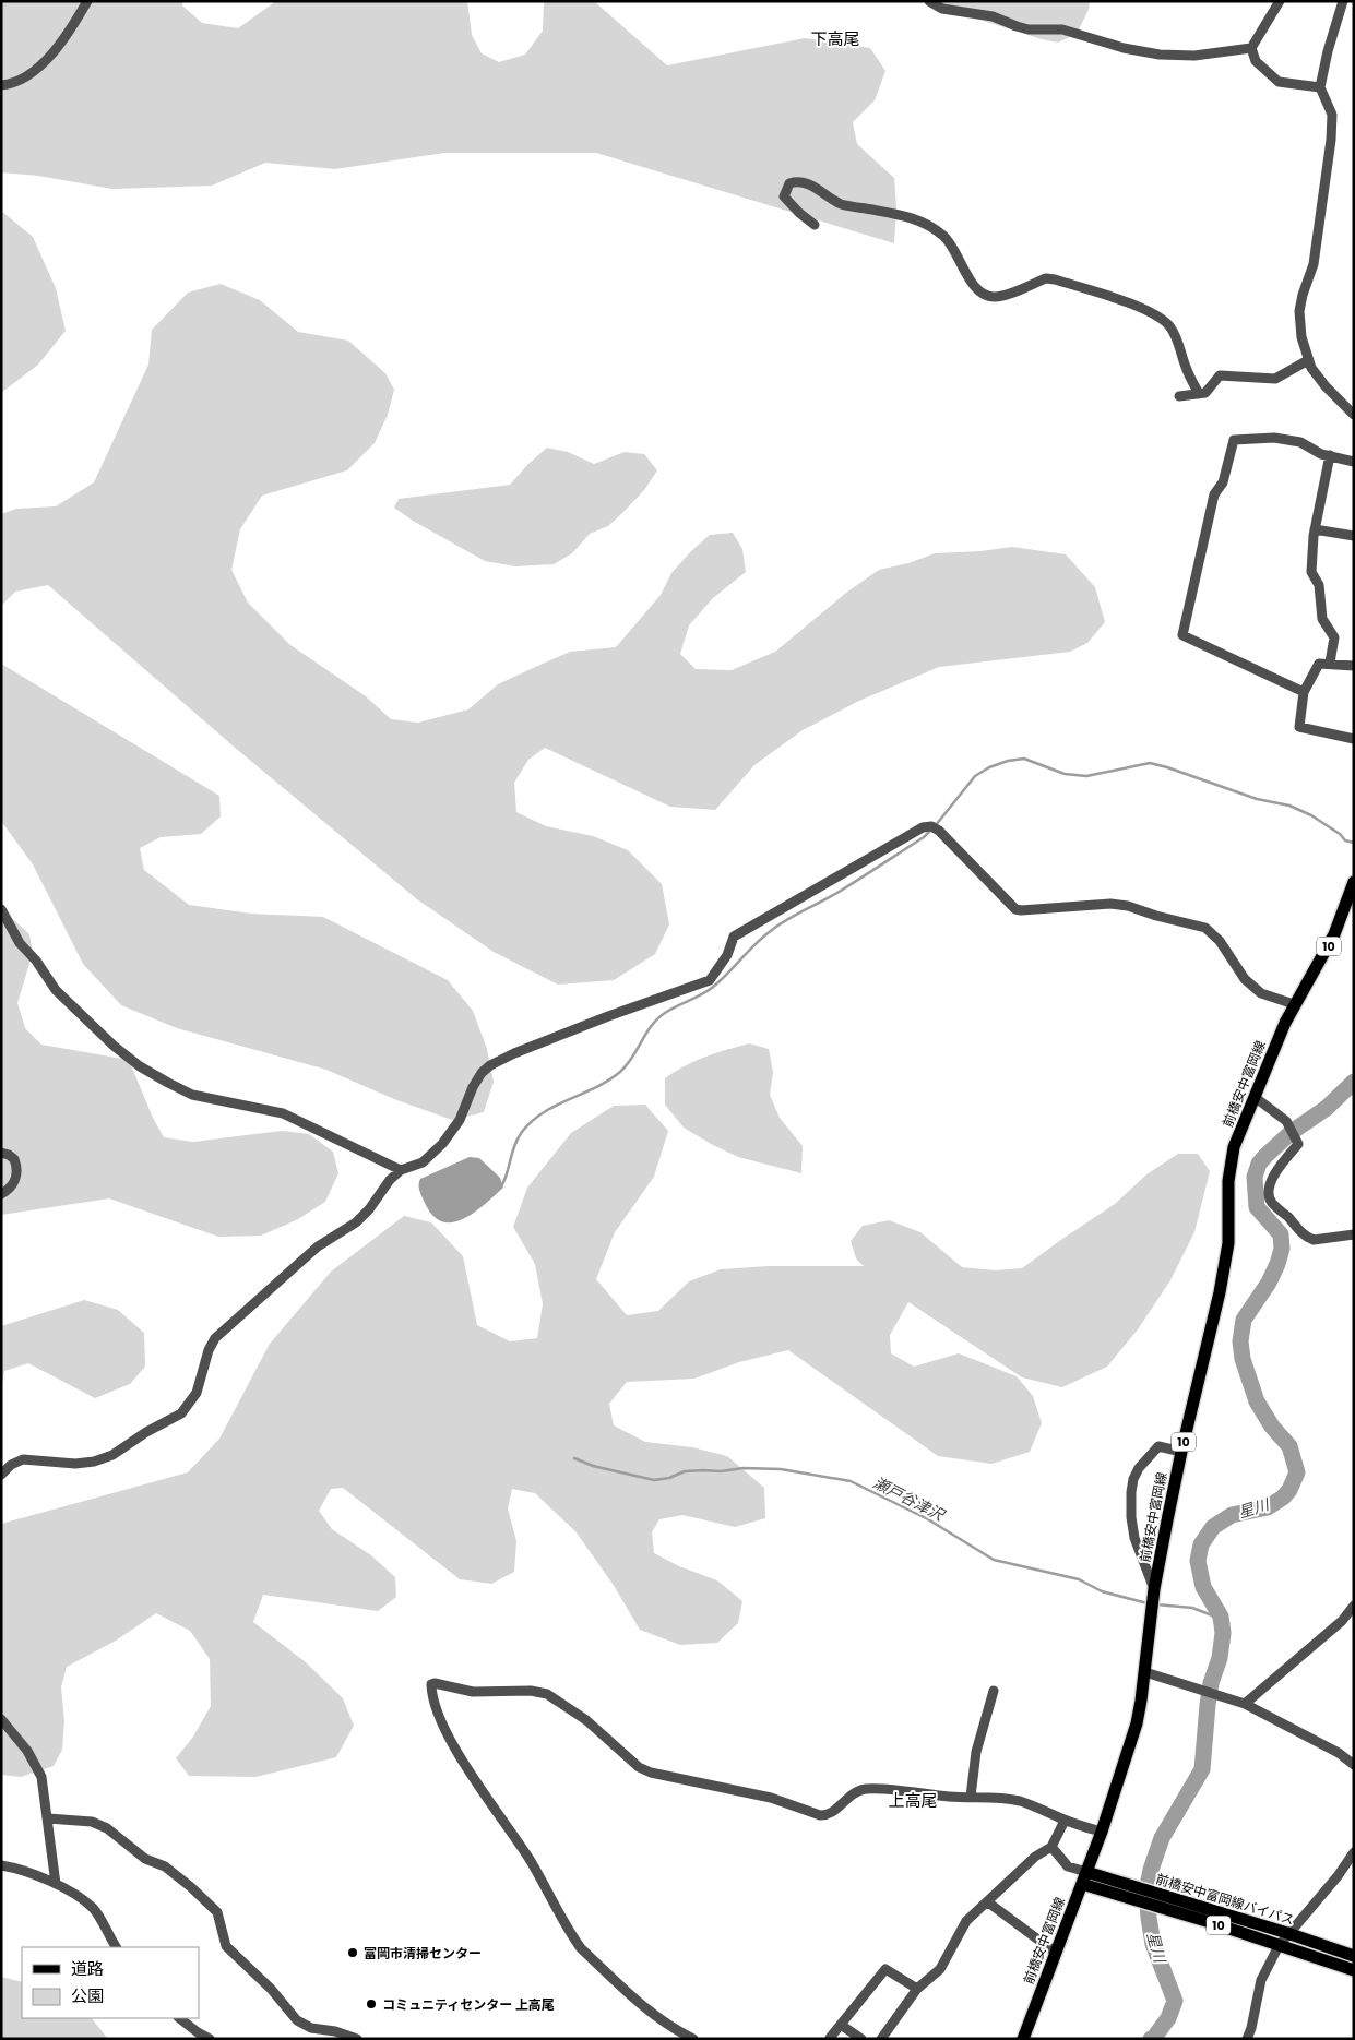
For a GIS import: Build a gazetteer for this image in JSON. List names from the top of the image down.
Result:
{
  "streets": {
    "main road": ["10", "前橋安中富岡線", "前橋安中富岡線バイパス"]
  },
  "crossings": [
    ["前橋安中富岡線", "前橋安中富岡線バイパス"]
  ],
  "districts": ["下高尾", "上高尾"],
  "water": ["瀬戸谷津沢", "星川"],
  "places": ["富岡市清掃センター", "コミュニティセンター 上高尾"],
  "legend": ["道路", "公園"]
}
